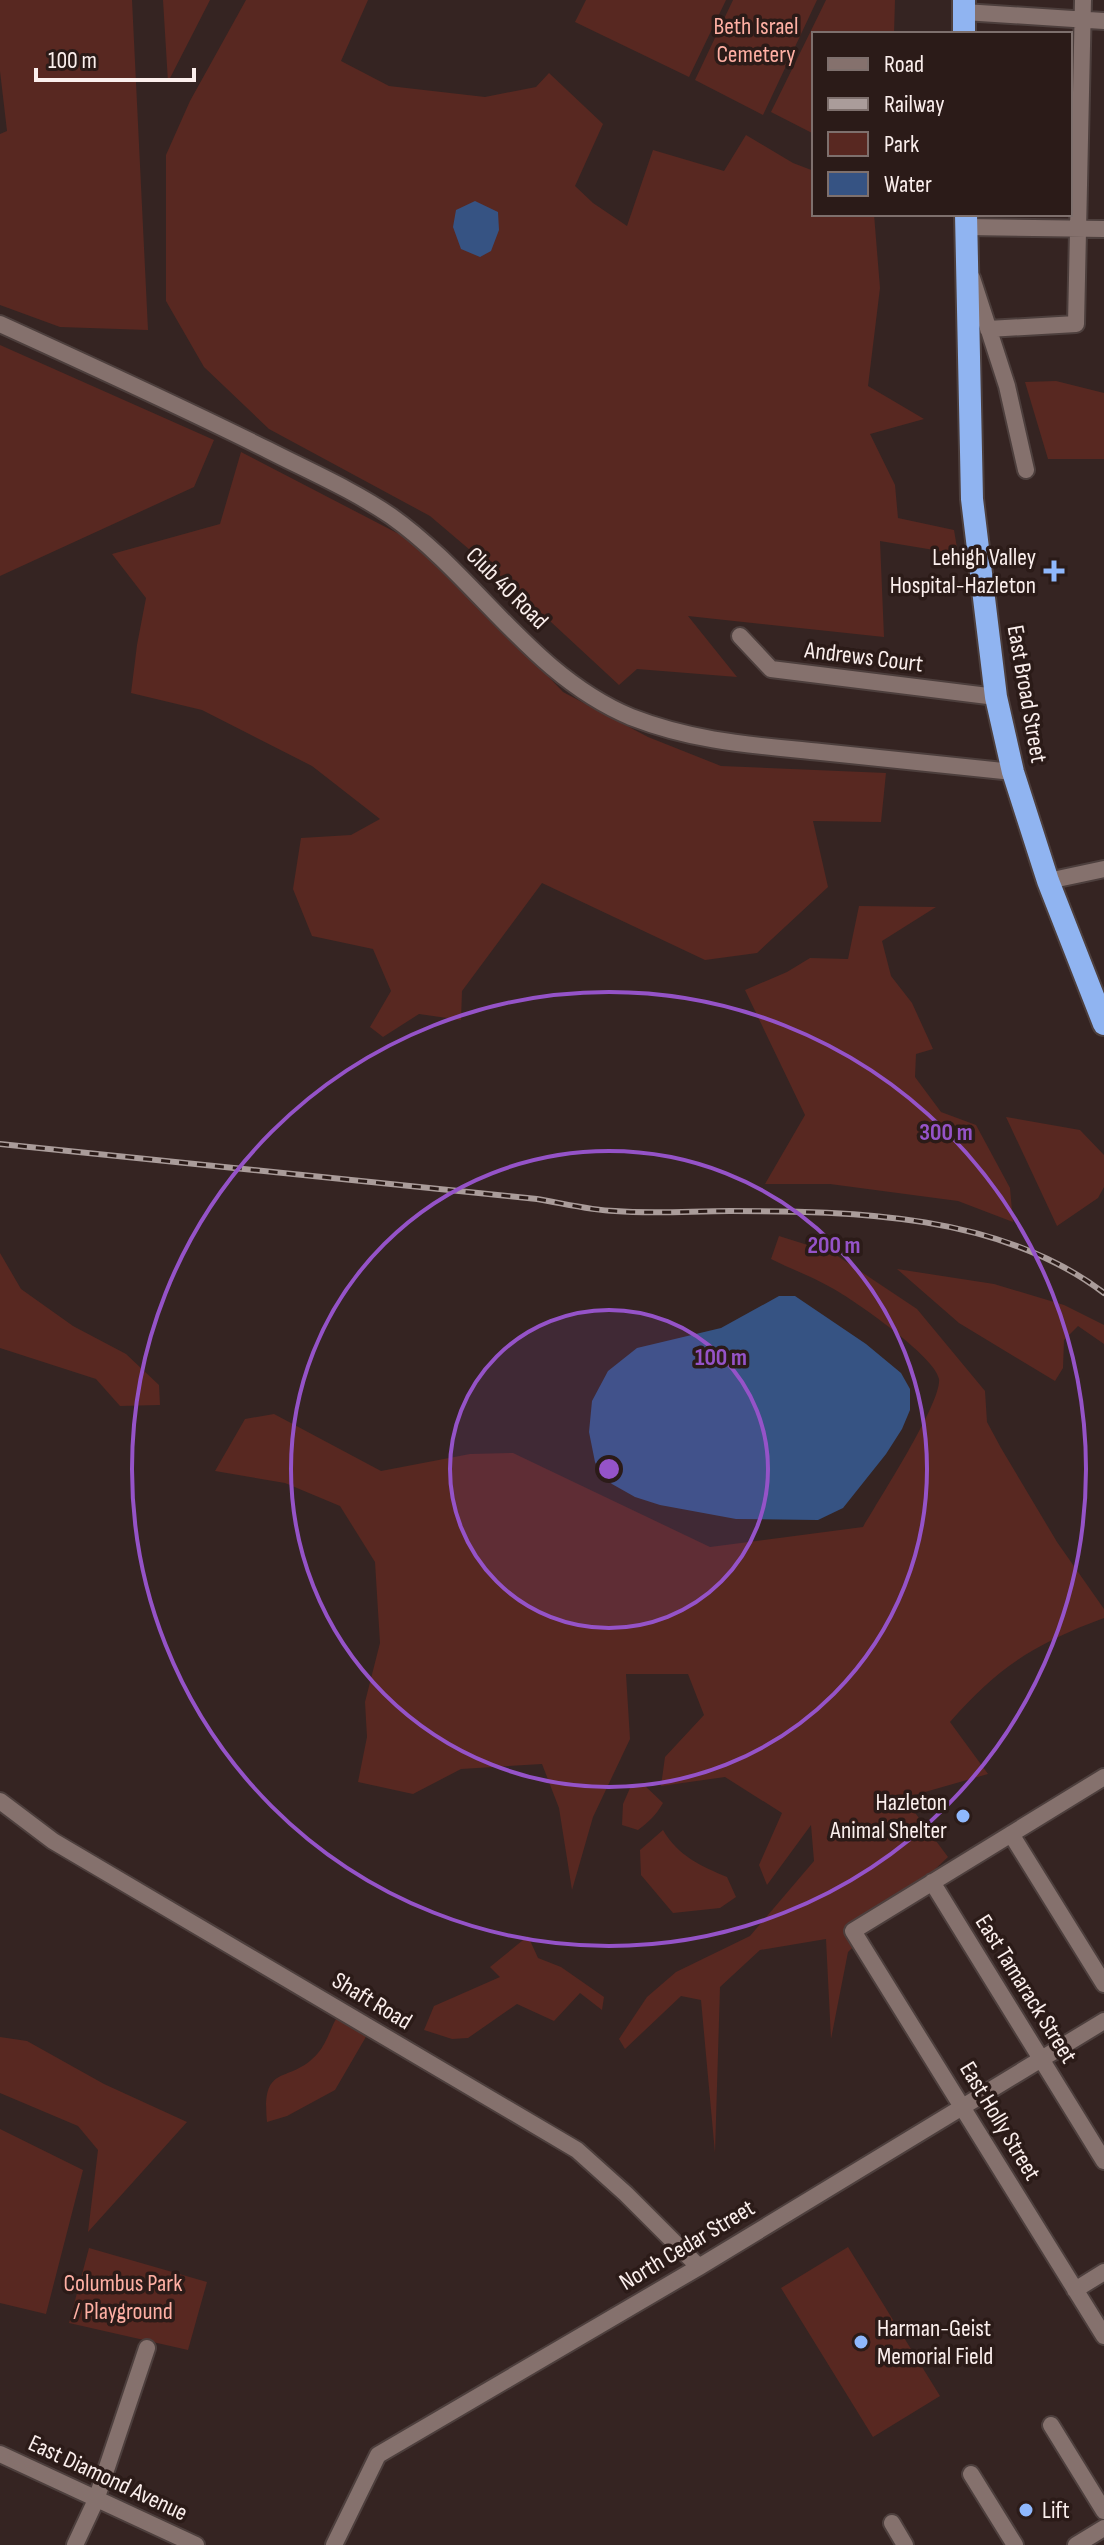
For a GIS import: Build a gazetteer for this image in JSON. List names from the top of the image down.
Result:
{
  "streets": {
    "highway": ["East Broad Street"],
    "street": [
      "Club 40 Road",
      "Andrews Court",
      "East Tamarack Street",
      "Shaft Road",
      "East Holly Street",
      "North Cedar Street",
      "East Diamond Avenue"
    ]
  },
  "crossings": [
    ["Club 40 Road", "East Broad Street"],
    ["Andrews Court", "East Broad Street"],
    ["East Tamarack Street", "East Holly Street"],
    ["East Tamarack Street", "North Cedar Street"],
    ["Shaft Road", "North Cedar Street"],
    ["East Holly Street", "North Cedar Street"]
  ],
  "parks": ["Beth Israel Cemetery", "Columbus Park / Playground"],
  "places": {
    "health": ["Lehigh Valley Hospital-Hazleton"],
    "other": ["Hazleton Animal Shelter", "Harman-Geist Memorial Field", "Lift"]
  },
  "legend": [
    "Road",
    "Railway",
    "Park",
    "Water"
  ],
  "scale_bar": "100 m",
  "rings": ["300 m", "200 m", "100 m"]
}
